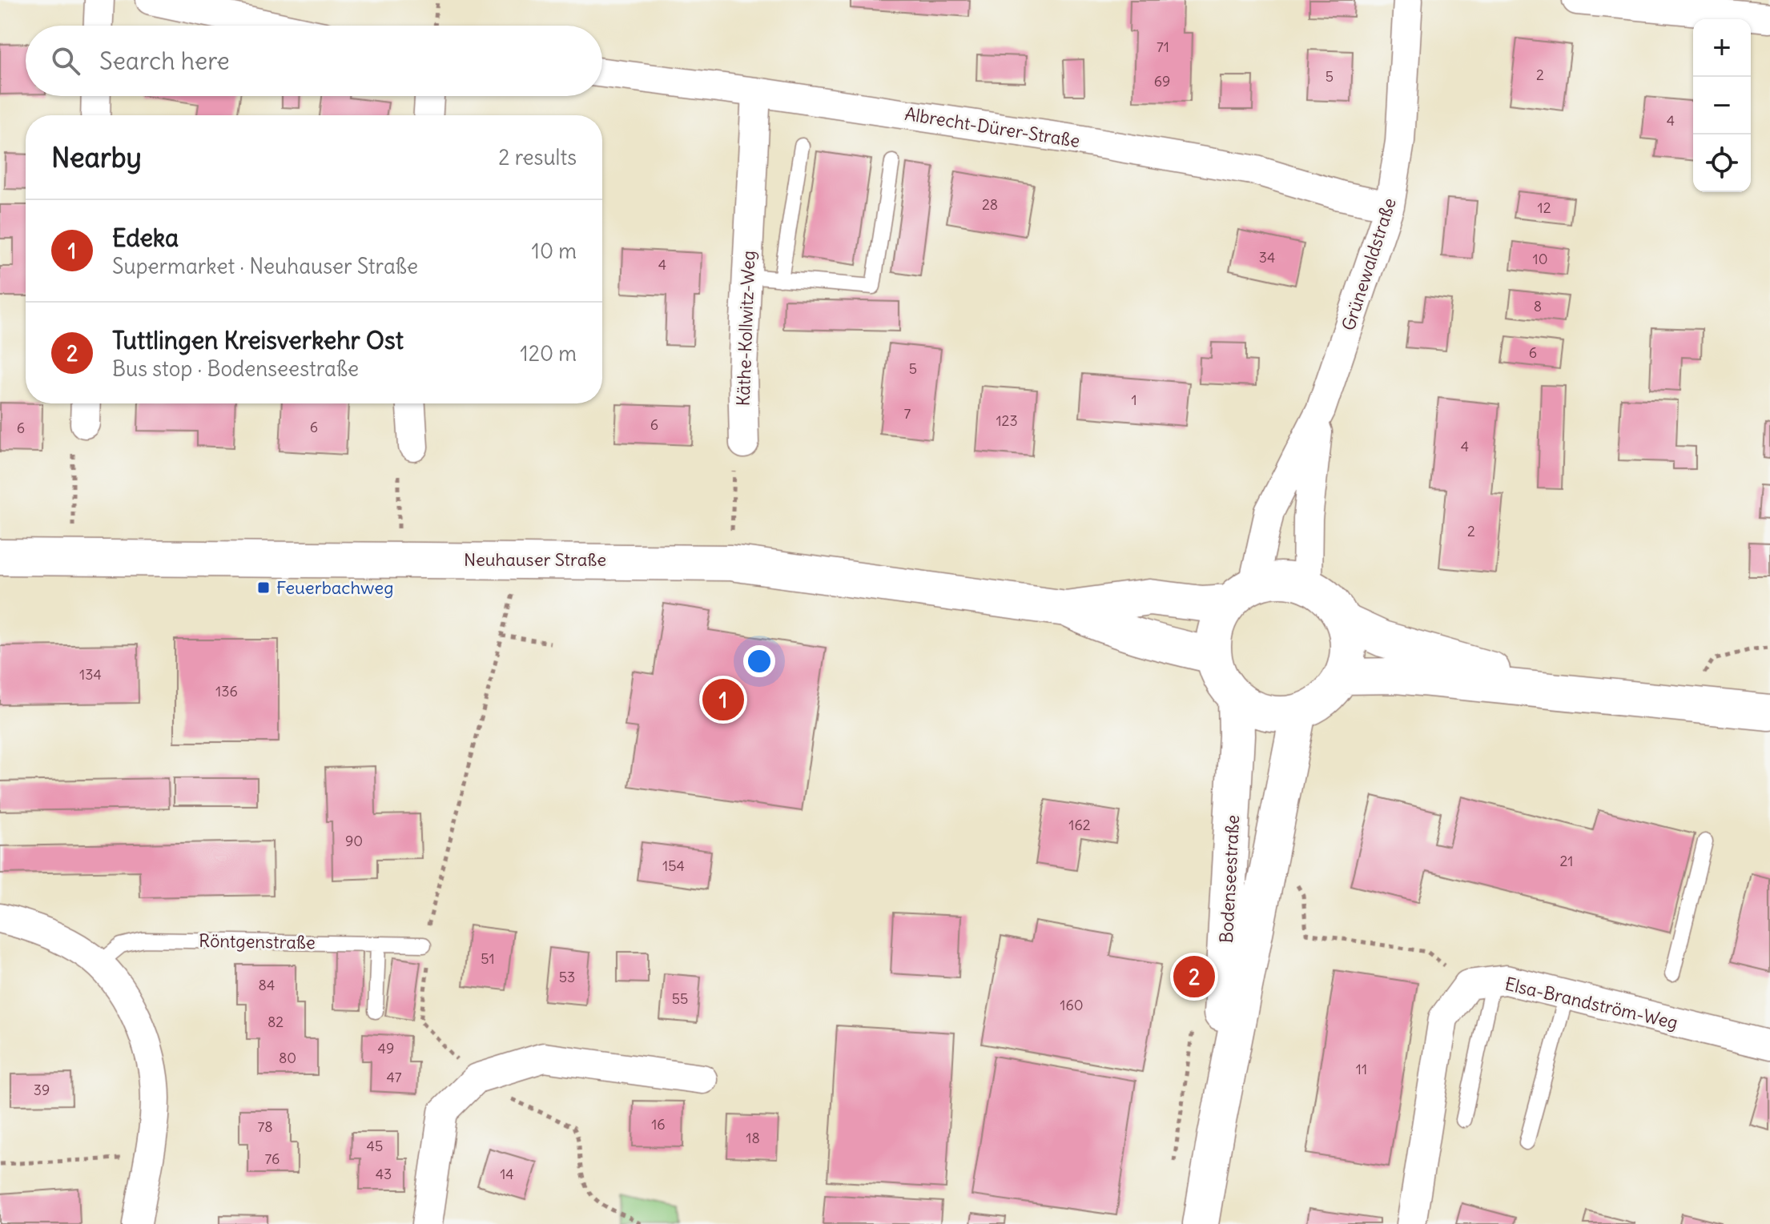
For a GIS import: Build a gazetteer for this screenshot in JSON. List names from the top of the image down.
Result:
{
  "streets": {
    "street": [
      "Albrecht-Dürer-Straße",
      "Grünewaldstraße",
      "Käthe-Kollwitz-Weg",
      "Neuhauser Straße",
      "Bodenseestraße",
      "Elsa-Brandström-Weg"
    ],
    "lane": ["Röntgenstraße"]
  },
  "crossings": [
    ["Albrecht-Dürer-Straße", "Grünewaldstraße"],
    ["Albrecht-Dürer-Straße", "Käthe-Kollwitz-Weg"],
    ["Grünewaldstraße", "Neuhauser Straße"],
    ["Grünewaldstraße", "Bodenseestraße"],
    ["Neuhauser Straße", "Bodenseestraße"]
  ],
  "places": {
    "transit": ["Feuerbachweg"]
  },
  "house_numbers": [
    "71",
    "2",
    "5",
    "69",
    "4",
    "28",
    "12",
    "34",
    "10",
    "4",
    "8",
    "6",
    "5",
    "1",
    "7",
    "123",
    "6",
    "6",
    "6",
    "4",
    "2",
    "134",
    "136",
    "162",
    "90",
    "21",
    "154",
    "51",
    "53",
    "84",
    "55",
    "160",
    "82",
    "49",
    "80",
    "11",
    "47",
    "39",
    "16",
    "78",
    "18",
    "45",
    "76",
    "43",
    "14"
  ],
  "page": {
    "map_buttons": ["+", "−"],
    "search": "Search here",
    "heading": ["Nearby", "2 results"],
    "list": [
      {
        "mark": "1",
        "name": "Edeka",
        "note": "Supermarket · Neuhauser Straße",
        "value": "10 m"
      },
      {
        "mark": "2",
        "name": "Tuttlingen Kreisverkehr Ost",
        "note": "Bus stop · Bodenseestraße",
        "value": "120 m"
      }
    ],
    "pins": ["1", "2"]
  }
}
